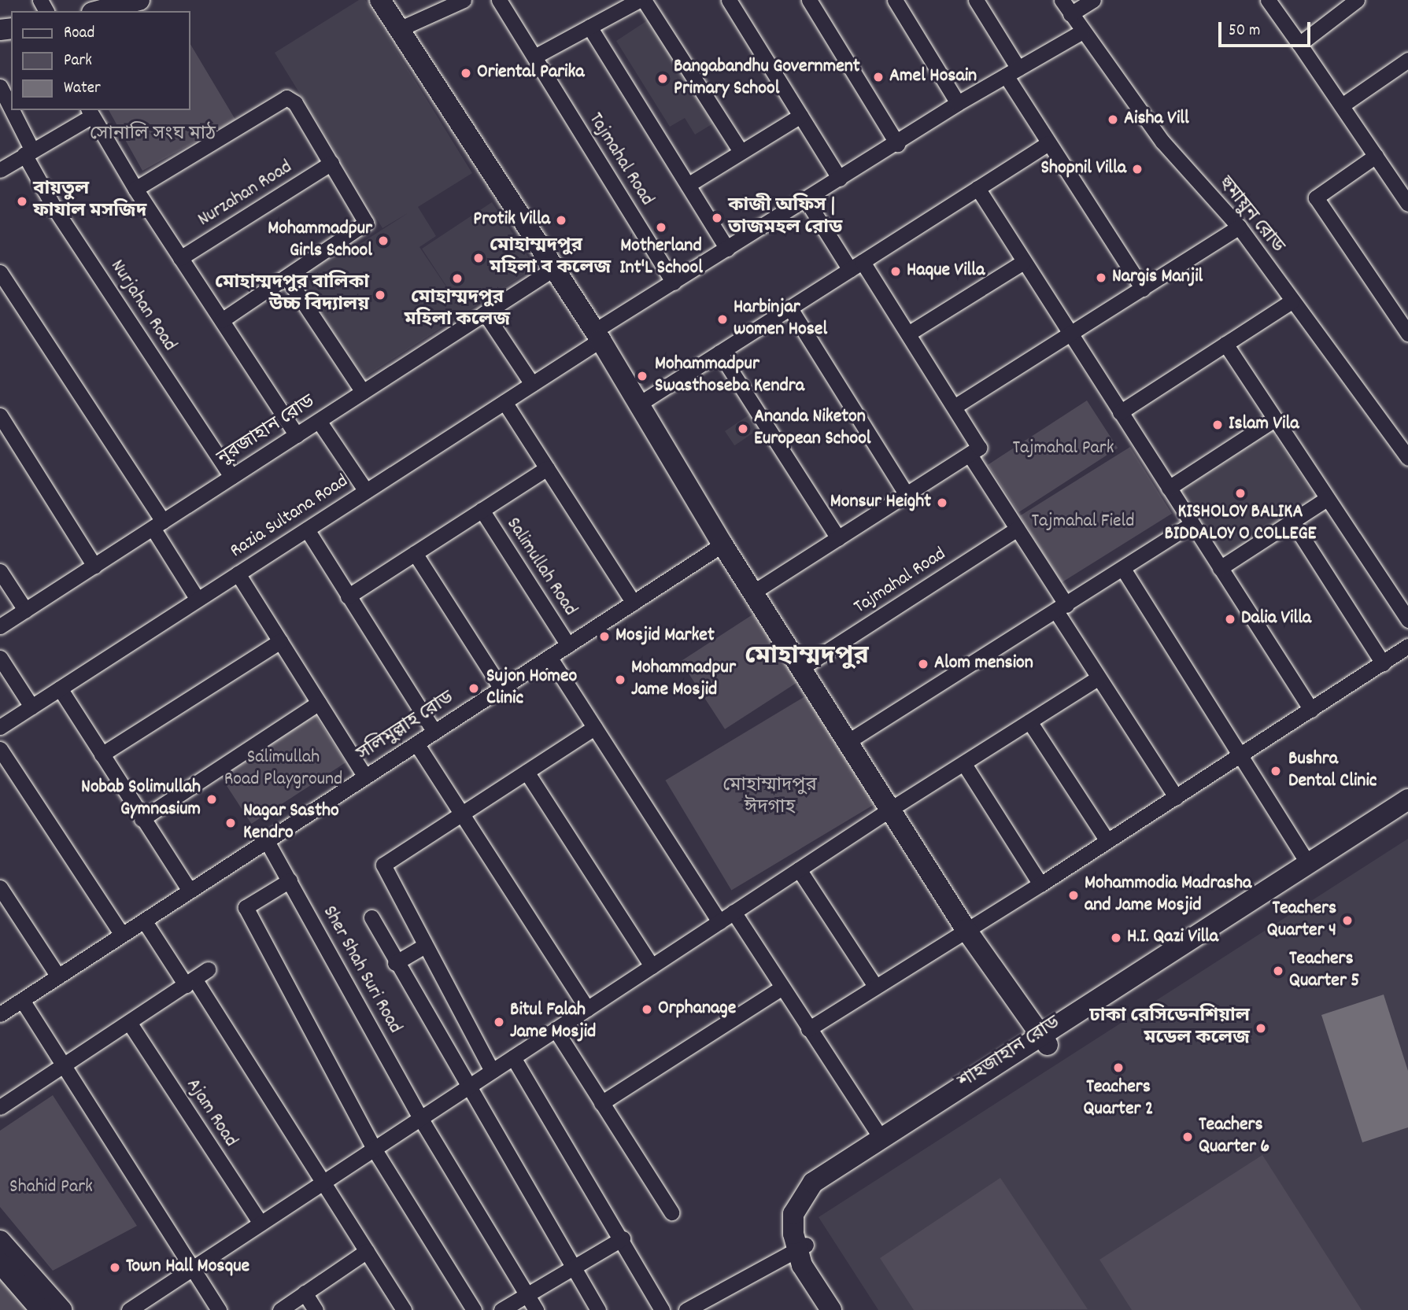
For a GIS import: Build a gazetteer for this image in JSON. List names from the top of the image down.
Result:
{
  "streets": {
    "street": [
      "Tajmahal Road",
      "Nurzahan Road",
      "হুমায়ুন রোড",
      "Nurjahan Road",
      "নুরজাহান রোড",
      "Razia Sultana Road",
      "Salimullah Road",
      "সলিমুল্লাহ রোড",
      "Sher Shah Suri Road",
      "শাহজাহান রোড",
      "Ajam Road"
    ]
  },
  "crossings": [
    ["Nurjahan Road", "নুরজাহান রোড"],
    ["Salimullah Road", "সলিমুল্লাহ রোড"],
    ["সলিমুল্লাহ রোড", "Sher Shah Suri Road"]
  ],
  "districts": ["মোহাম্মদপুর"],
  "parks": [
    "সোনালি সংঘ মাঠ",
    "Tajmahal Park",
    "Tajmahal Field",
    "Salimullah Road Playground",
    "মোহাম্মাদপুর ঈদগাহ",
    "Shahid Park"
  ],
  "places": [
    "Oriental Parika",
    "Amel Hosain",
    "Bangabandhu Government Primary School",
    "Aisha Vill",
    "Shopnil Villa",
    "বায়তুল ফাযাল মসজিদ",
    "কাজী অফিস | তাজমহল রোড",
    "Protik Villa",
    "Motherland Int'L School",
    "Mohammadpur Girls School",
    "মোহাম্মদপুর মহিলা ব কলেজ",
    "Haque Villa",
    "Nargis Manjil",
    "মোহাম্মদপুর মহিলা কলেজ",
    "মোহাম্মদপুর বালিকা উচ্চ বিদ্যালয়",
    "Harbinjar women Hosel",
    "Mohammadpur Swasthoseba Kendra",
    "Islam Vila",
    "Ananda Niketon European School",
    "KISHOLOY BALIKA BIDDALOY O COLLEGE",
    "Monsur Height",
    "Dalia Villa",
    "Mosjid Market",
    "Alom mension",
    "Mohammadpur Jame Mosjid",
    "Sujon Homeo Clinic",
    "Bushra Dental Clinic",
    "Nobab Solimullah Gymnasium",
    "Nagar Sastho Kendro",
    "Mohammodia Madrasha and Jame Mosjid",
    "Teachers Quarter 4",
    "H.I. Qazi Villa",
    "Teachers Quarter 5",
    "Orphanage",
    "Bitul Falah Jame Mosjid",
    "ঢাকা রেসিডেনশিয়াল মডেল কলেজ",
    "Teachers Quarter 2",
    "Teachers Quarter 6",
    "Town Hall Mosque"
  ],
  "legend": ["Road", "Park", "Water"],
  "scale_bar": "50 m"
}
